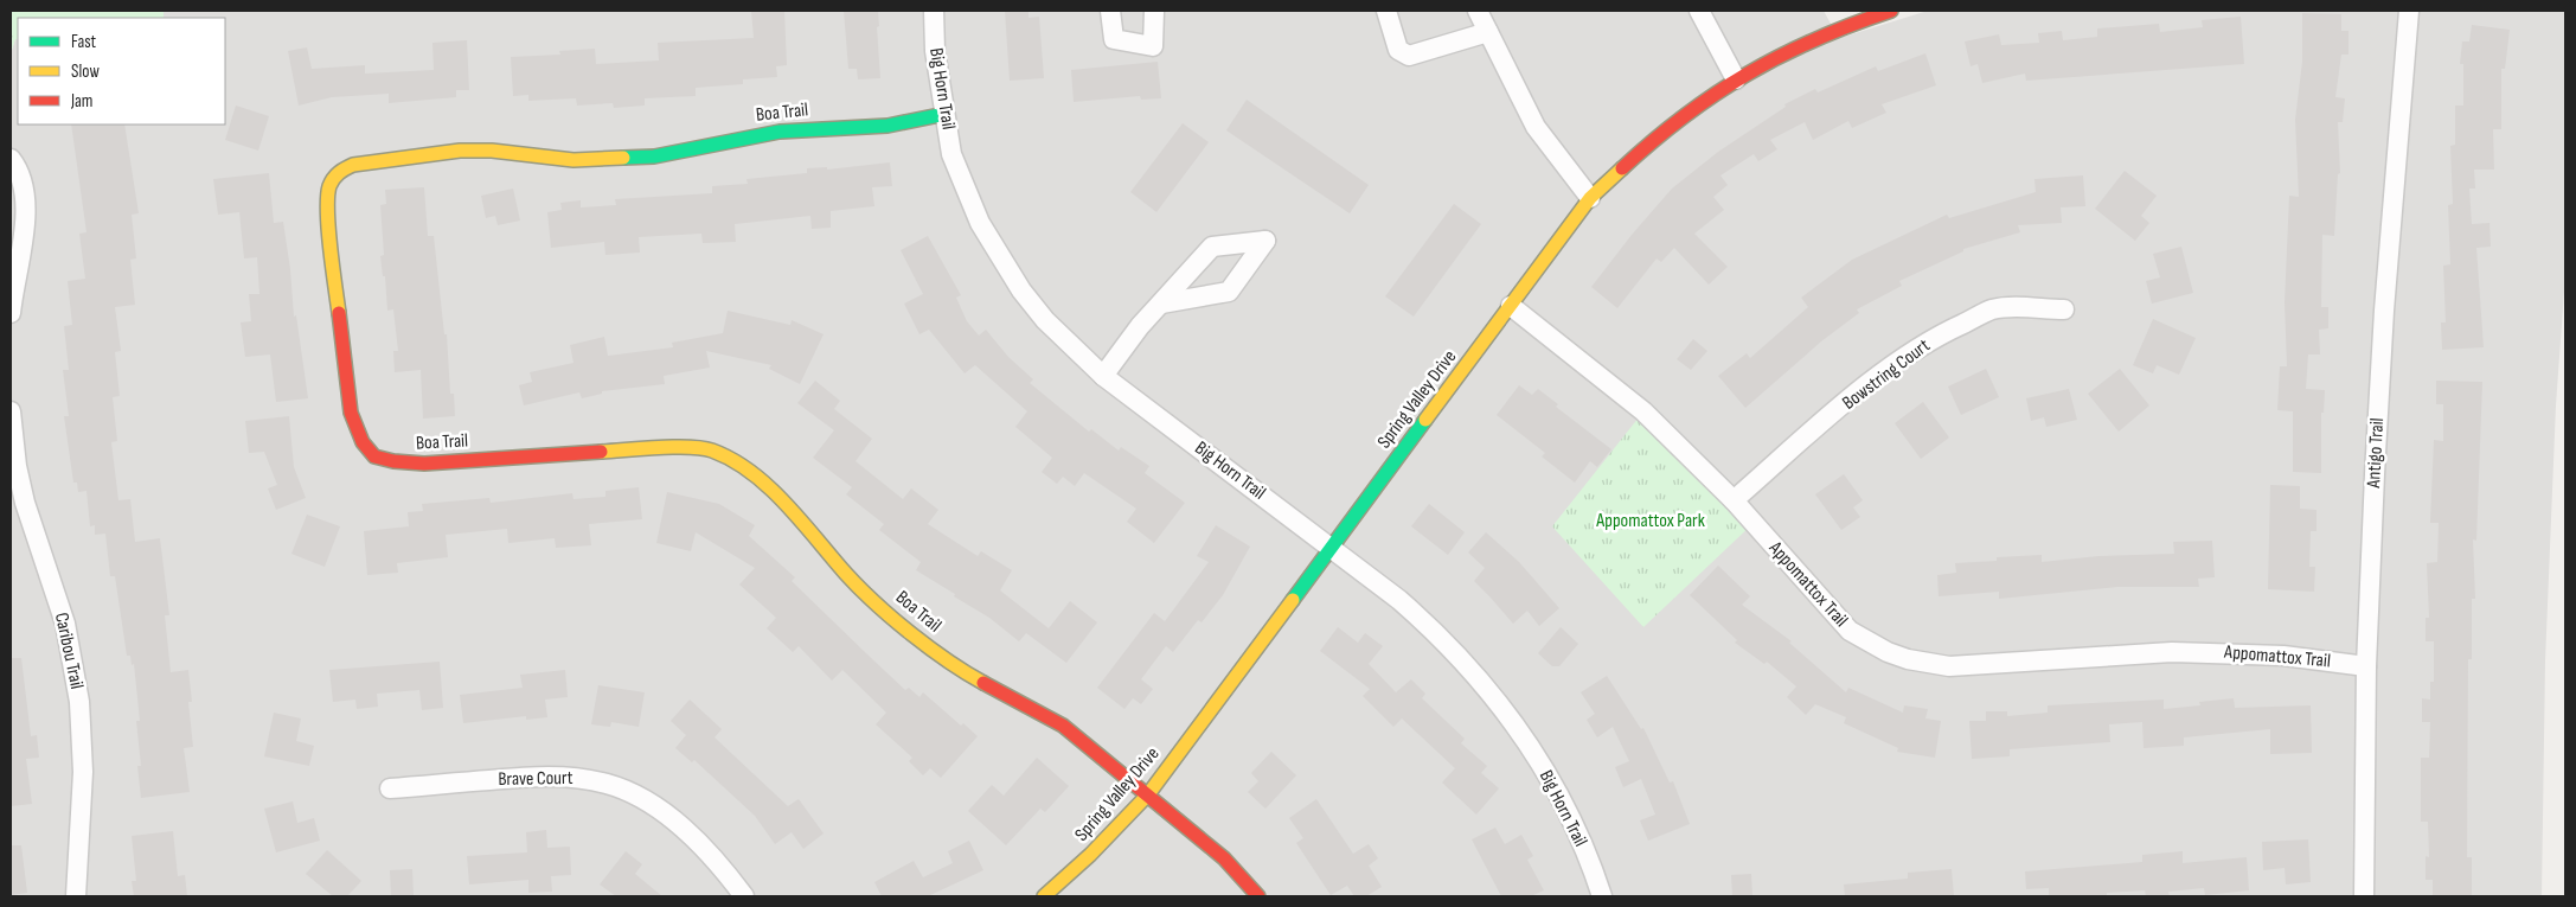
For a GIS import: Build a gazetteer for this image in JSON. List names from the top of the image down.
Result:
{
  "streets": {
    "street": [
      "Big Horn Trail",
      "Boa Trail",
      "Bowstring Court",
      "Spring Valley Drive",
      "Antigo Trail",
      "Appomattox Trail",
      "Caribou Trail",
      "Brave Court"
    ]
  },
  "crossings": [
    ["Big Horn Trail", "Boa Trail"],
    ["Big Horn Trail", "Spring Valley Drive"],
    ["Boa Trail", "Spring Valley Drive"],
    ["Bowstring Court", "Appomattox Trail"],
    ["Spring Valley Drive", "Appomattox Trail"],
    ["Antigo Trail", "Appomattox Trail"]
  ],
  "parks": ["Appomattox Park"],
  "legend": ["Fast", "Slow", "Jam"]
}
